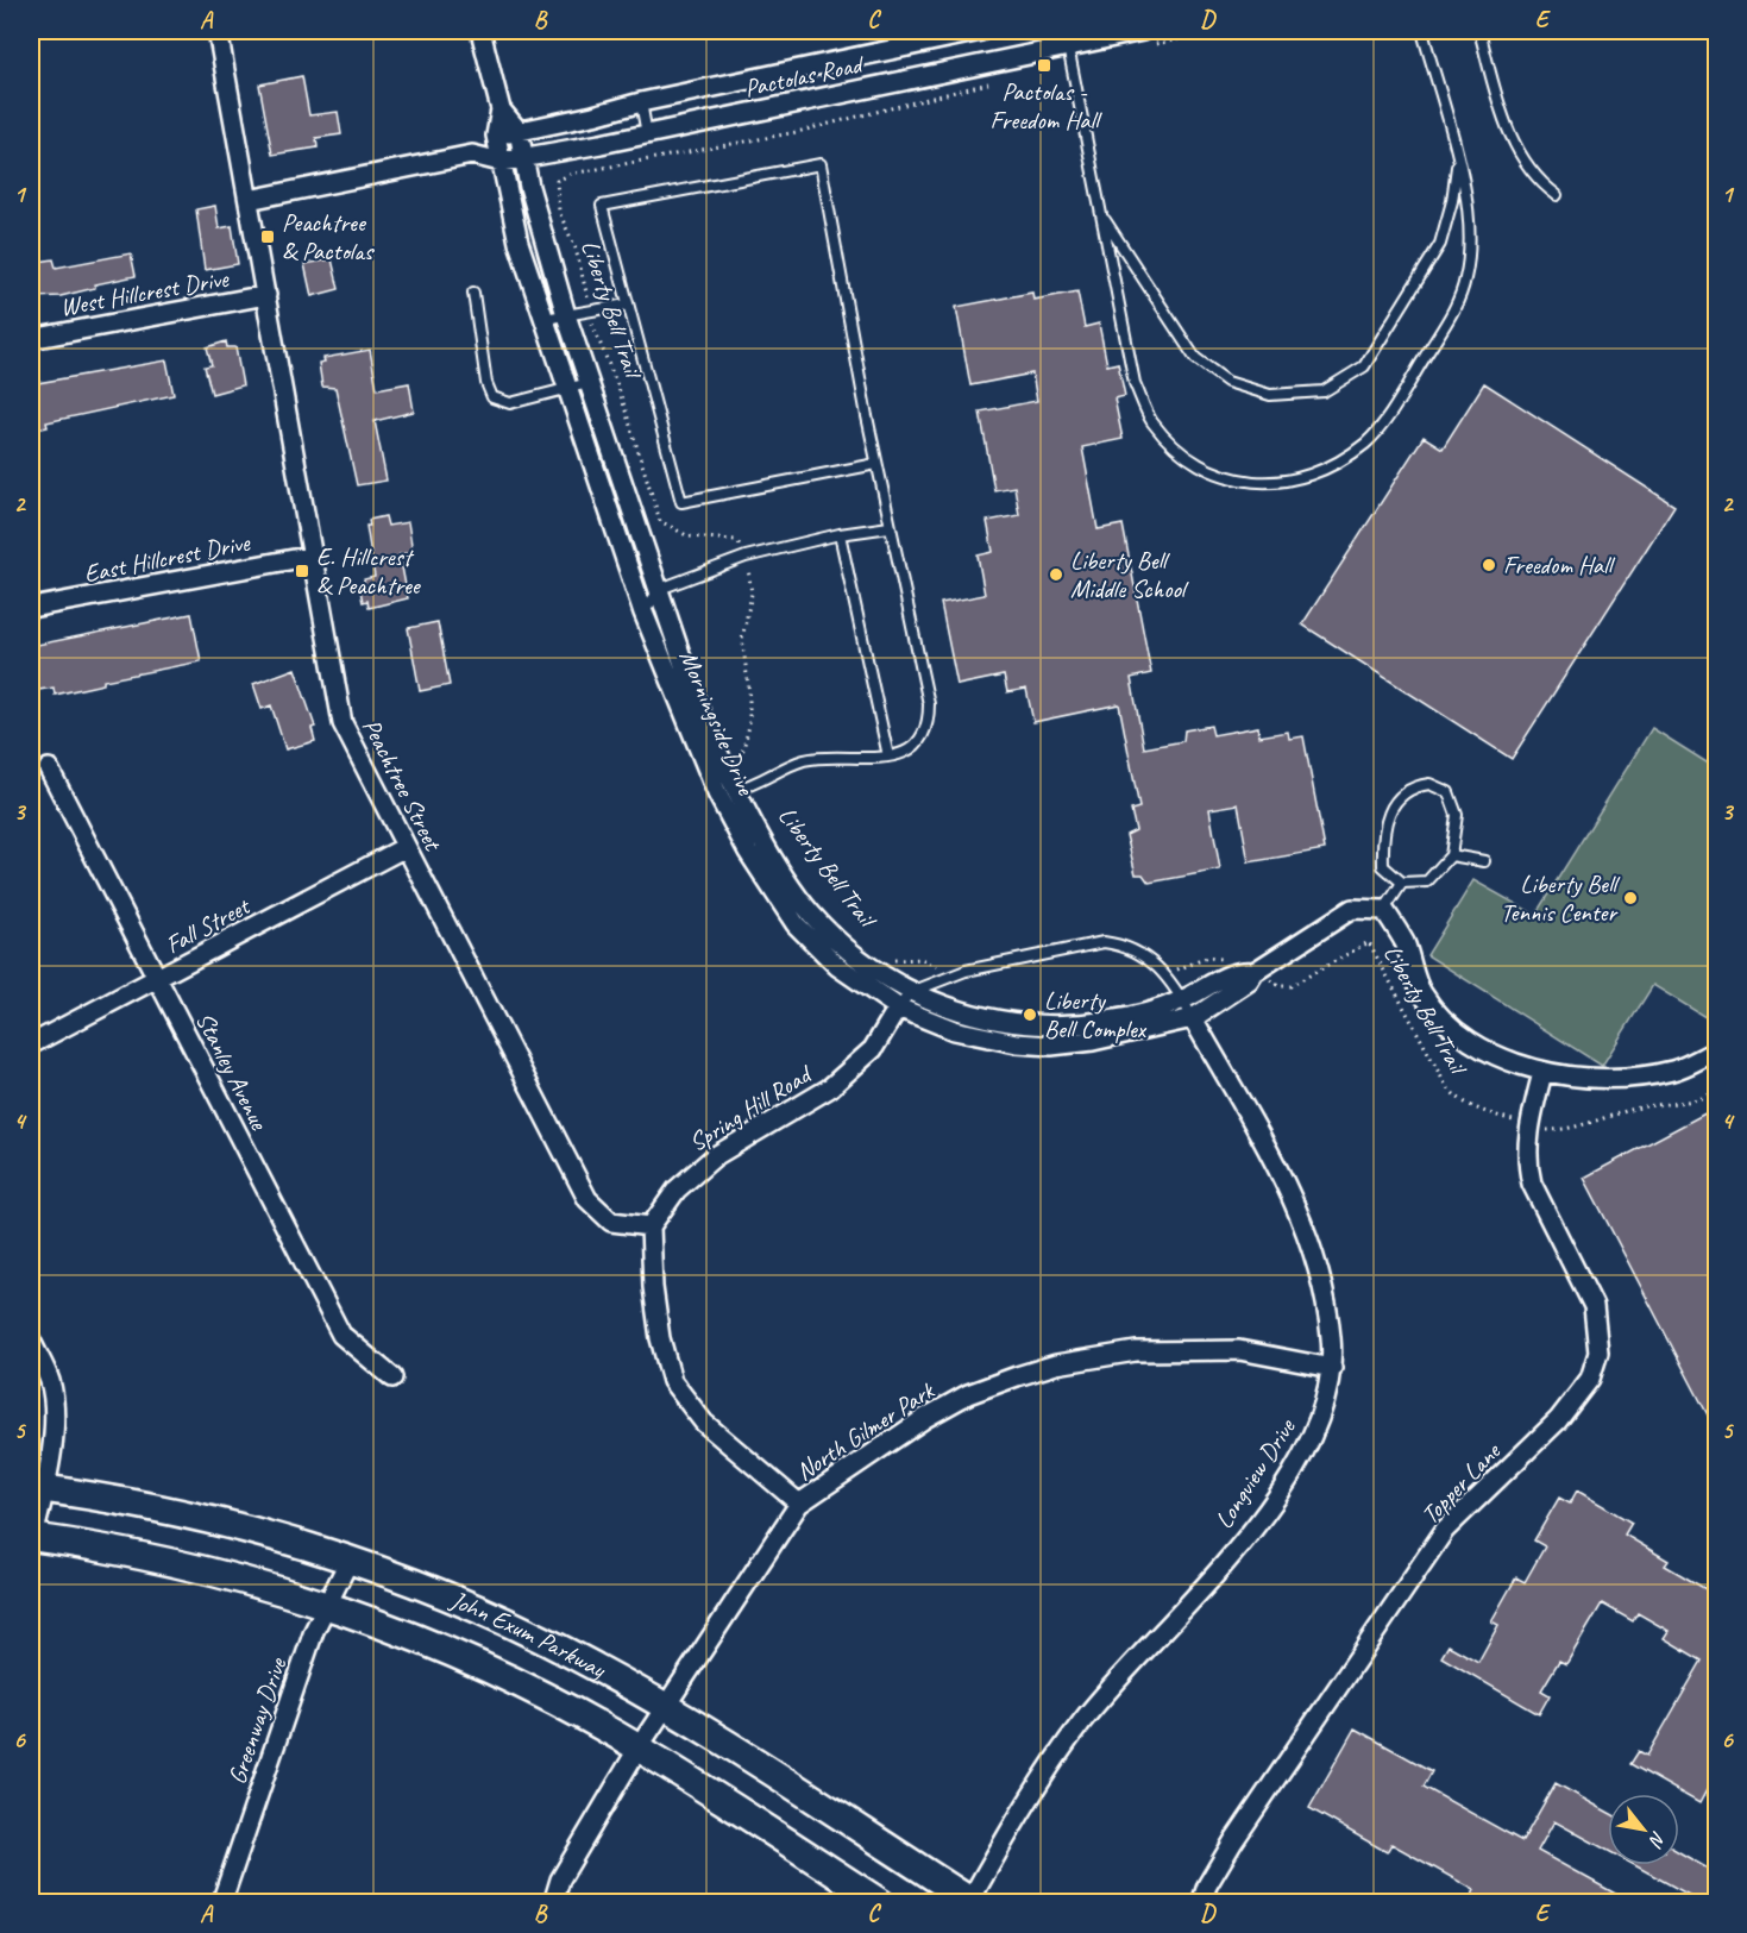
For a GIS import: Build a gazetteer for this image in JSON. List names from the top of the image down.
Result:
{
  "streets": {
    "main road": ["John Exum Parkway"],
    "street": [
      "Pactolas Road",
      "West Hillcrest Drive",
      "East Hillcrest Drive",
      "Morningside Drive",
      "Peachtree Street",
      "Fall Street",
      "Stanley Avenue",
      "Spring Hill Road",
      "North Gilmer Park",
      "Longview Drive",
      "Topper Lane",
      "Greenway Drive"
    ],
    "path": ["Liberty Bell Trail"]
  },
  "crossings": [
    ["Pactolas Road", "Morningside Drive"],
    ["Pactolas Road", "Peachtree Street"],
    ["West Hillcrest Drive", "Peachtree Street"],
    ["Liberty Bell Trail", "Morningside Drive"],
    ["Liberty Bell Trail", "Topper Lane"],
    ["East Hillcrest Drive", "Peachtree Street"],
    ["Morningside Drive", "Spring Hill Road"],
    ["Morningside Drive", "Longview Drive"],
    ["Peachtree Street", "Fall Street"],
    ["Peachtree Street", "Spring Hill Road"],
    ["Fall Street", "Stanley Avenue"],
    ["North Gilmer Park", "Longview Drive"],
    ["North Gilmer Park", "John Exum Parkway"],
    ["Longview Drive", "John Exum Parkway"],
    ["John Exum Parkway", "Greenway Drive"]
  ],
  "places": {
    "transit": ["Pactolas - Freedom Hall", "Peachtree & Pactolas", "E. Hillcrest & Peachtree"],
    "other": [
      "Freedom Hall",
      "Liberty Bell Middle School",
      "Liberty Bell Tennis Center",
      "Liberty Bell Complex"
    ]
  },
  "north": "bottom right",
  "grid": {
    "columns": [
      "A",
      "B",
      "C",
      "D",
      "E"
    ],
    "rows": [
      "1",
      "2",
      "3",
      "4",
      "5",
      "6"
    ]
  }
}
